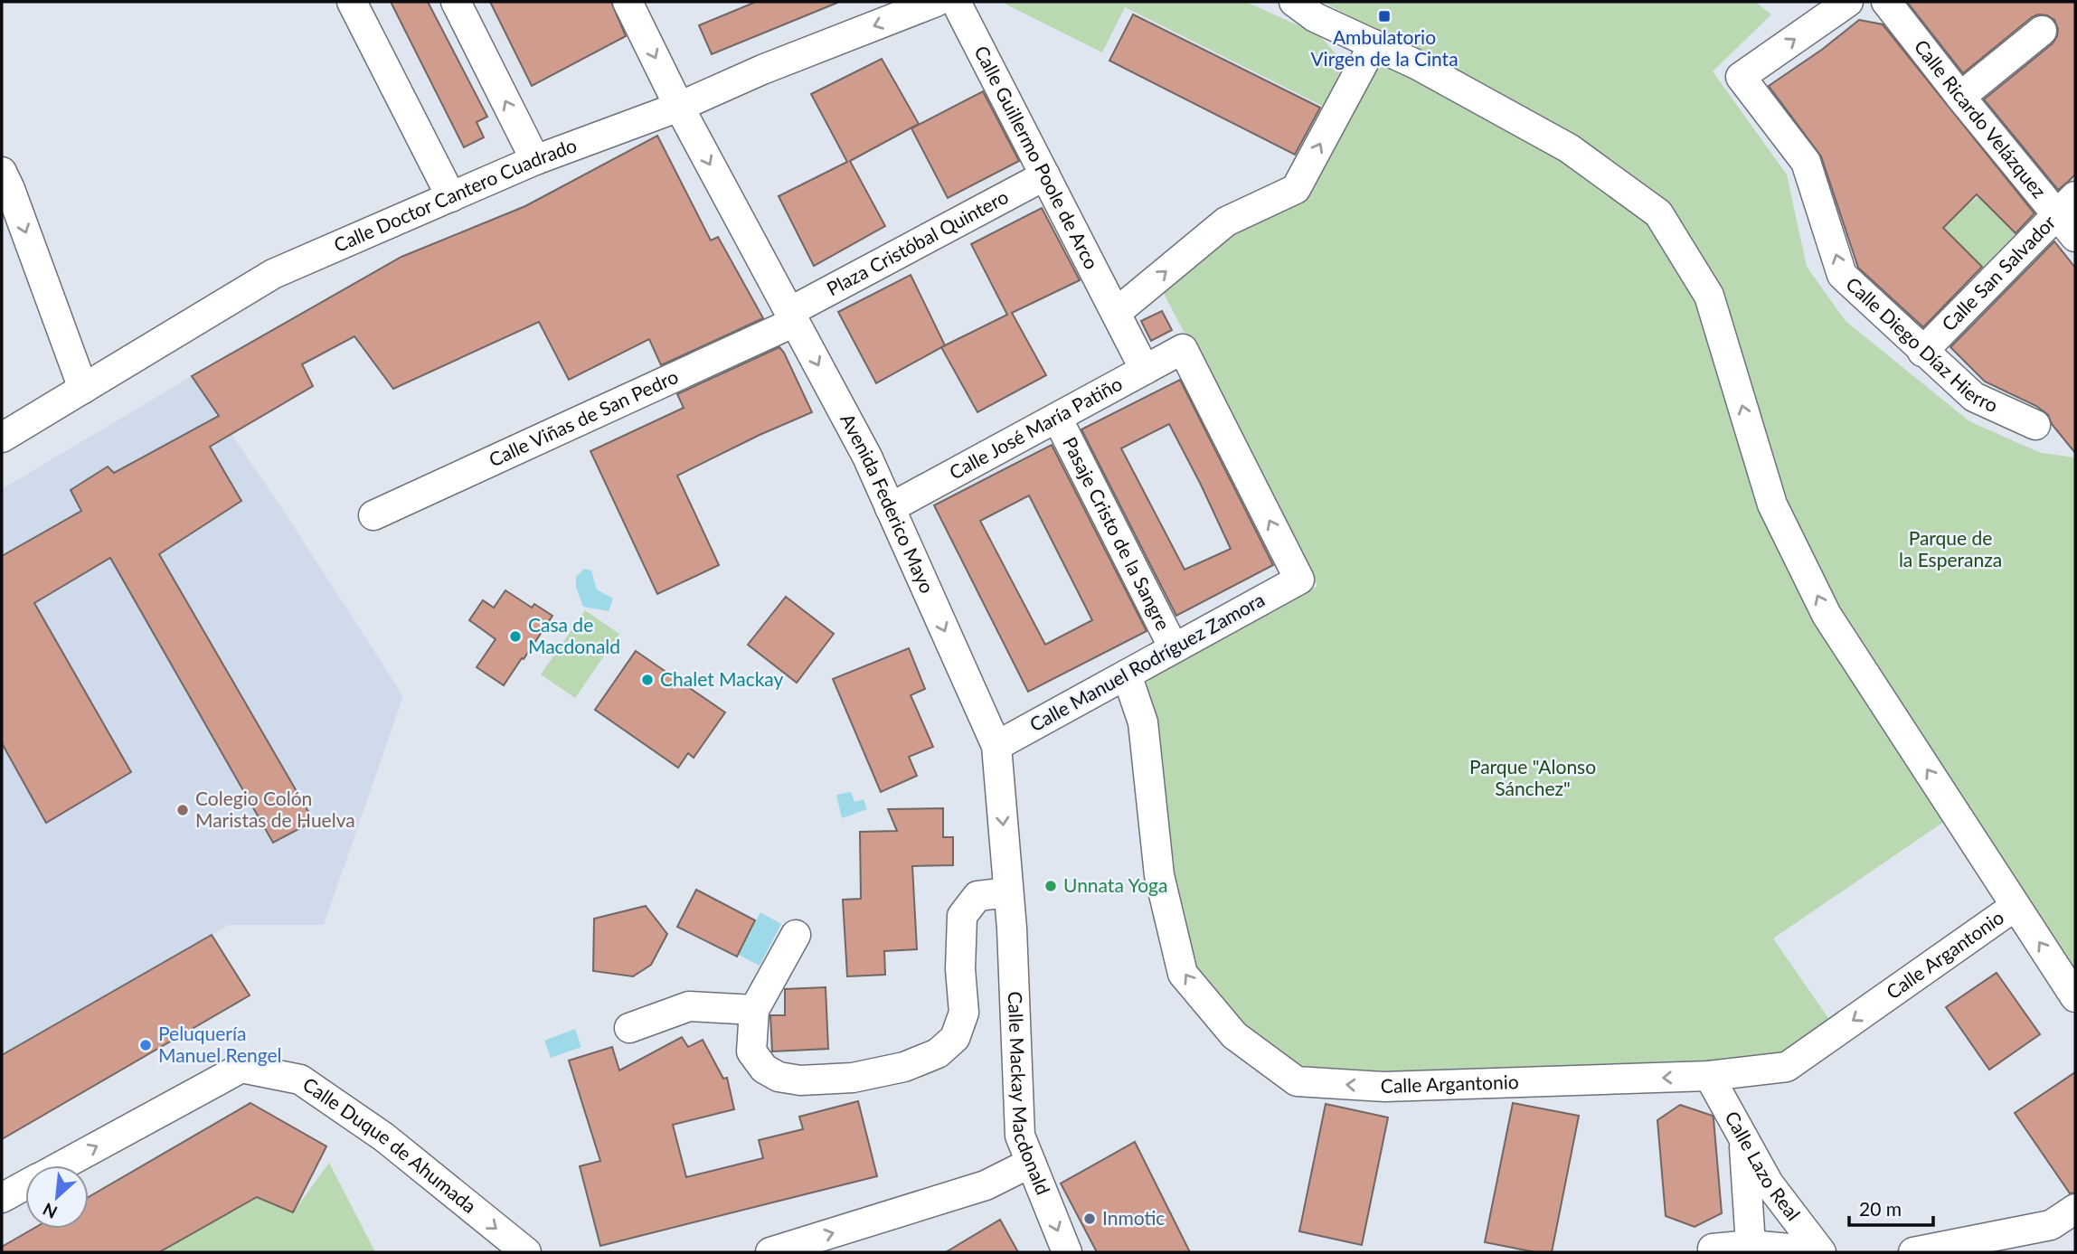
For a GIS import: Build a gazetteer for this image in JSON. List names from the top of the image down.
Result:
{
  "streets": {
    "street": [
      "Calle Ricardo Velázquez",
      "Calle Guillermo Poole de Arco",
      "Calle Doctor Cantero Cuadrado",
      "Plaza Cristóbal Quintero",
      "Calle San Salvador",
      "Calle Diego Díaz Hierro",
      "Calle Viñas de San Pedro",
      "Calle José María Patiño",
      "Avenida Federico Mayo",
      "Pasaje Cristo de la Sangre",
      "Calle Manuel Rodríguez Zamora",
      "Calle Argantonio",
      "Calle Mackay Macdonald",
      "Calle Duque de Ahumada",
      "Calle Lazo Real"
    ]
  },
  "crossings": [
    ["Calle Ricardo Velázquez", "Calle San Salvador"],
    ["Calle Guillermo Poole de Arco", "Plaza Cristóbal Quintero"],
    ["Calle Guillermo Poole de Arco", "Calle José María Patiño"],
    ["Calle Doctor Cantero Cuadrado", "Avenida Federico Mayo"],
    ["Plaza Cristóbal Quintero", "Calle Viñas de San Pedro"],
    ["Plaza Cristóbal Quintero", "Avenida Federico Mayo"],
    ["Calle San Salvador", "Calle Diego Díaz Hierro"],
    ["Calle Viñas de San Pedro", "Avenida Federico Mayo"],
    ["Calle José María Patiño", "Avenida Federico Mayo"],
    ["Calle José María Patiño", "Pasaje Cristo de la Sangre"],
    ["Calle José María Patiño", "Calle Manuel Rodríguez Zamora"],
    ["Avenida Federico Mayo", "Calle Manuel Rodríguez Zamora"],
    ["Avenida Federico Mayo", "Calle Mackay Macdonald"],
    ["Pasaje Cristo de la Sangre", "Calle Manuel Rodríguez Zamora"],
    ["Calle Manuel Rodríguez Zamora", "Calle Argantonio"],
    ["Calle Argantonio", "Calle Lazo Real"]
  ],
  "one_way": ["Calle José María Patiño", "Avenida Federico Mayo", "Calle Duque de Ahumada"],
  "parks": ["Parque de la Esperanza", "Parque \"Alonso Sánchez\""],
  "places": {
    "transit": ["Ambulatorio Virgen de la Cinta"],
    "other": [
      "Casa de Macdonald",
      "Chalet Mackay",
      "Colegio Colón Maristas de Huelva",
      "Unnata Yoga",
      "Peluquería Manuel Rengel",
      "Inmotic"
    ]
  },
  "scale_bar": "20 m",
  "north": "bottom left"
}
